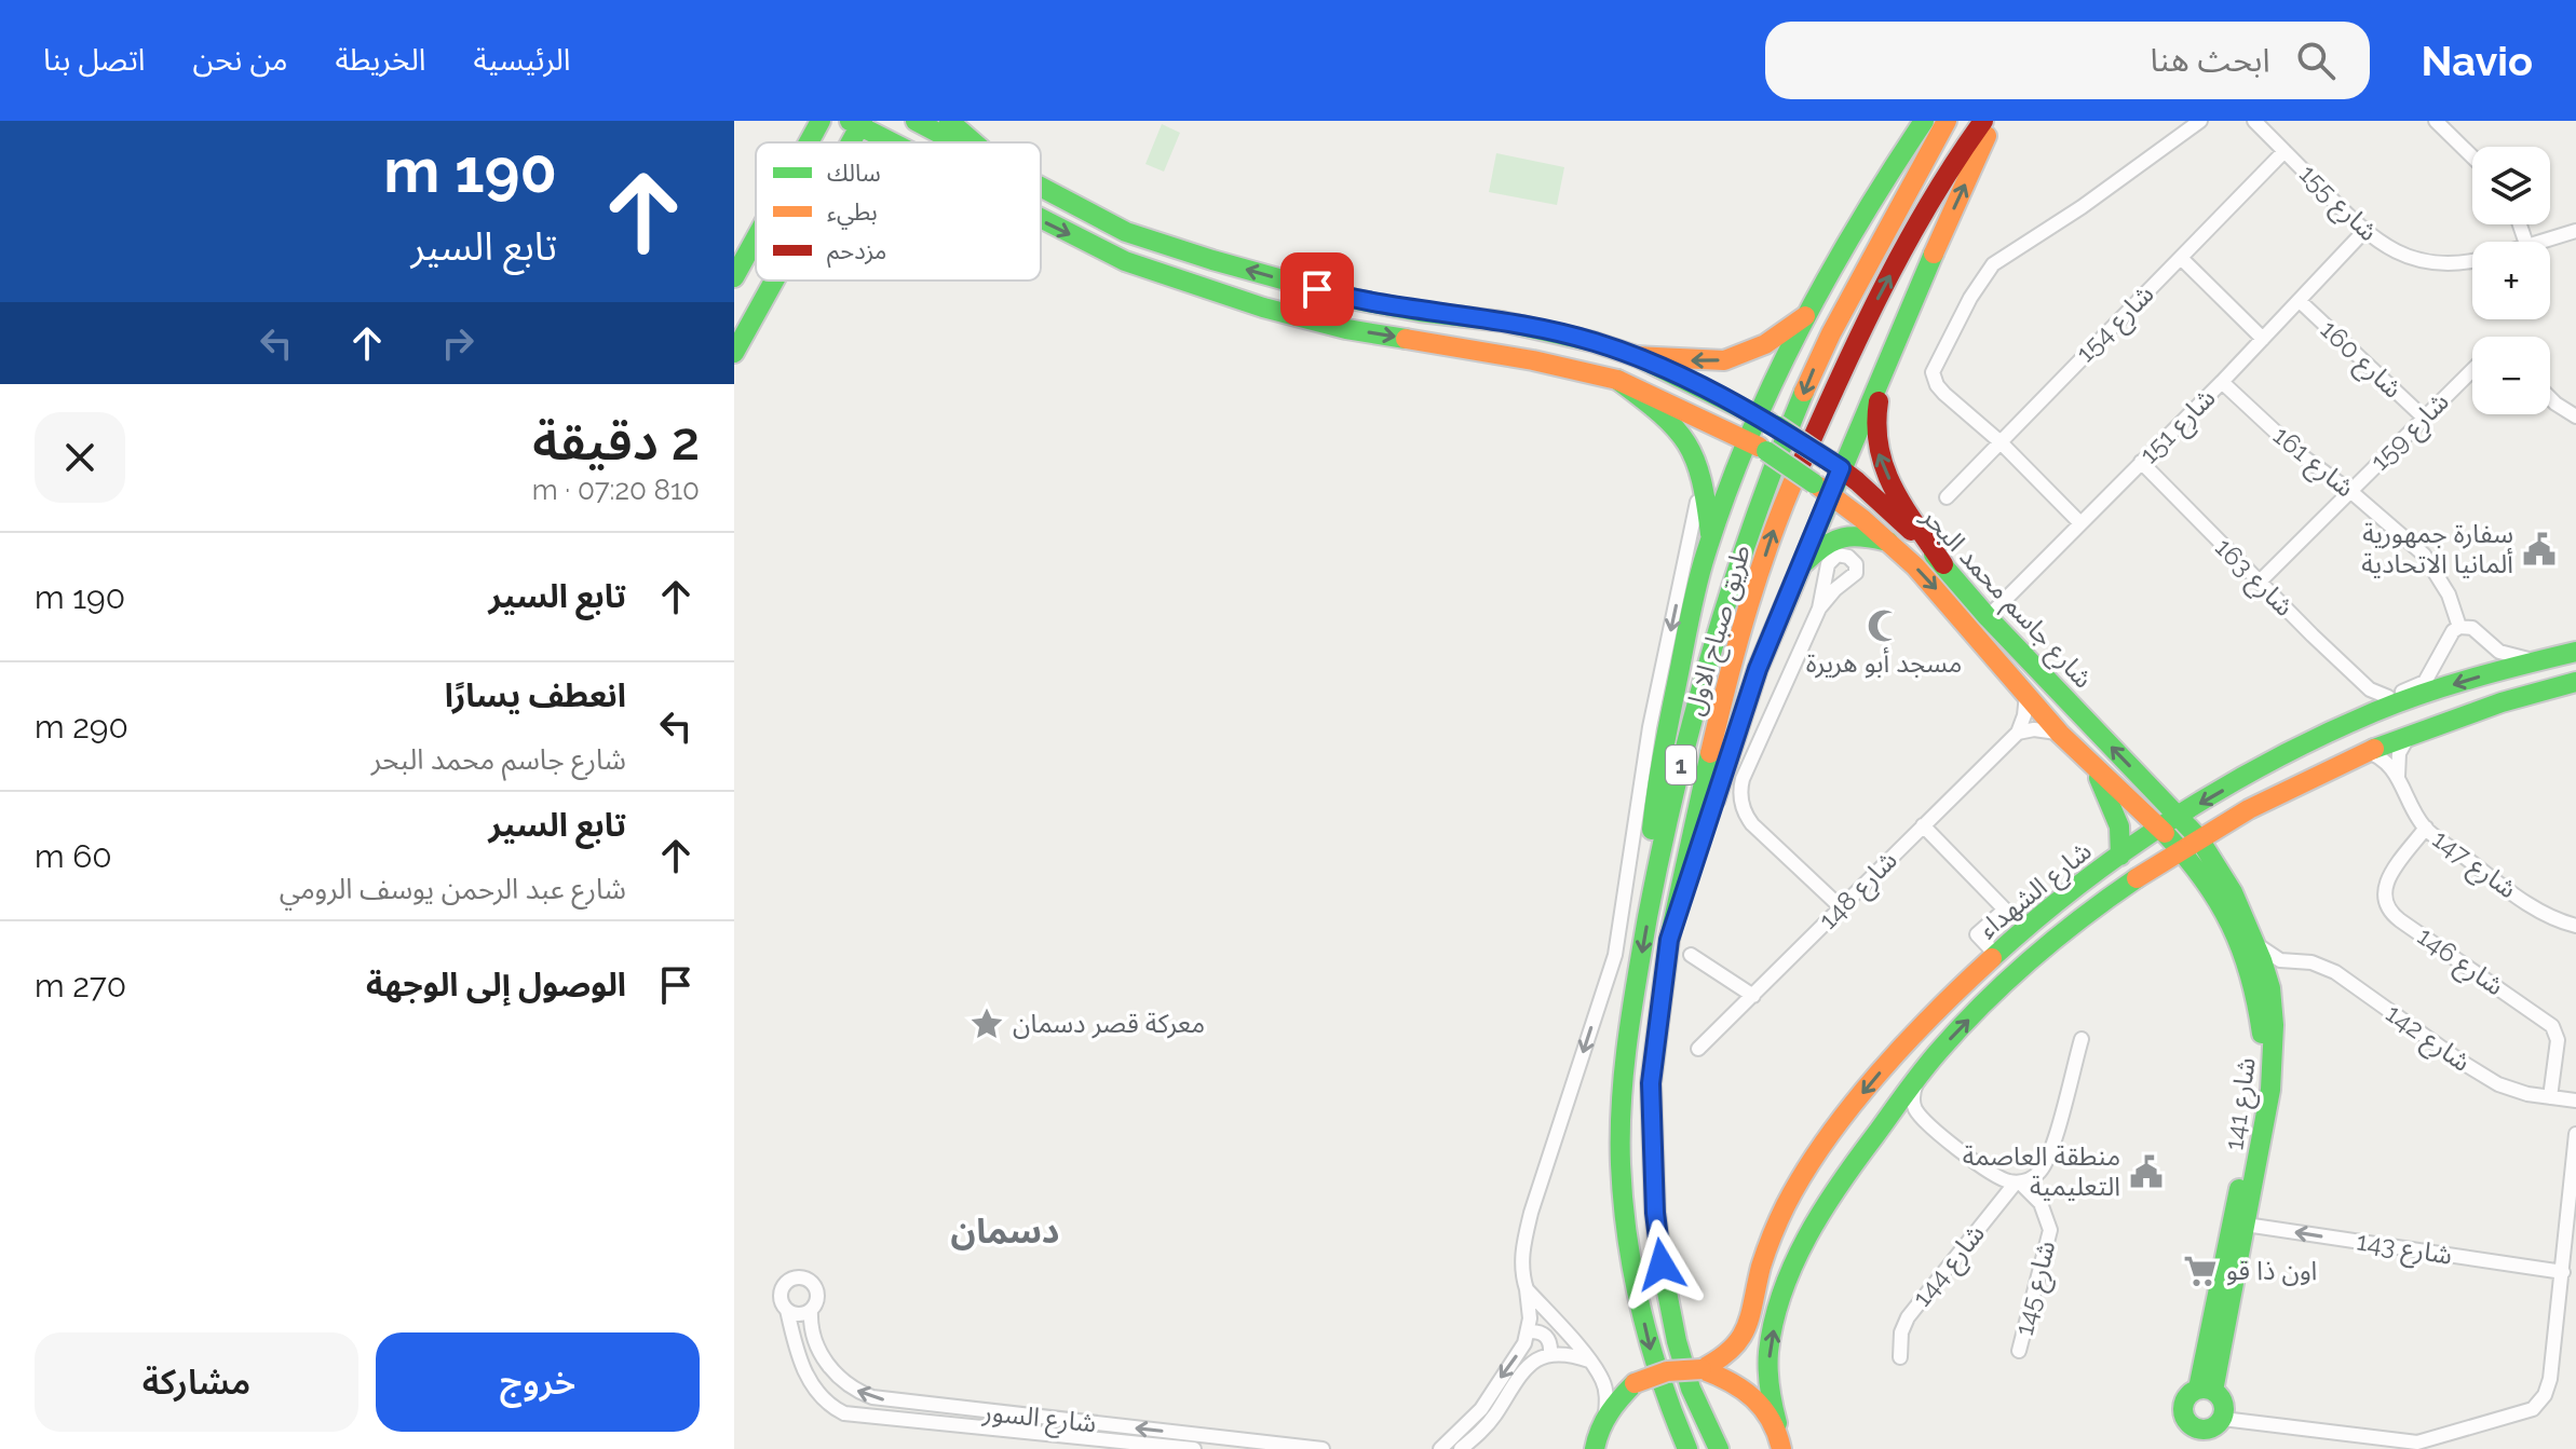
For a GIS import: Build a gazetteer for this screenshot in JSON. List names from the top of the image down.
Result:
{
  "streets": {
    "main road": [
      "شارع جاسم محمد البحر",
      "طريق صباح الاول",
      "1",
      "شارع الشهداء",
      "شارع 141"
    ],
    "street": [
      "شارع 155",
      "شارع 154",
      "شارع 160",
      "شارع 151",
      "شارع 159",
      "شارع 161",
      "شارع 163",
      "شارع 147",
      "شارع 148",
      "شارع 146",
      "شارع 142",
      "شارع 143",
      "شارع 144",
      "شارع 145",
      "شارع السور"
    ]
  },
  "crossings": [
    ["شارع 155", "شارع 154"],
    ["شارع 155", "شارع 151"],
    ["شارع 160", "شارع 151"],
    ["شارع 160", "شارع 159"],
    ["شارع 151", "شارع 161"],
    ["شارع 151", "شارع 163"],
    ["شارع 151", "شارع جاسم محمد البحر"],
    ["شارع 159", "شارع 161"],
    ["شارع 159", "شارع 163"],
    ["شارع جاسم محمد البحر", "شارع الشهداء"],
    ["شارع جاسم محمد البحر", "شارع 141"],
    ["شارع 147", "شارع الشهداء"],
    ["شارع 147", "شارع 146"],
    ["شارع الشهداء", "شارع 141"],
    ["شارع 146", "شارع 142"],
    ["شارع 142", "شارع 141"],
    ["شارع 141", "شارع 143"],
    ["شارع 144", "شارع 145"]
  ],
  "one_way": ["شارع 143"],
  "districts": ["دسمان"],
  "places": {
    "public building": ["سفارة جمهورية ألمانيا الاتحادية", "منطقة العاصمة التعليمية"],
    "mosque": ["مسجد أبو هريرة"],
    "place": ["معركة قصر دسمان"],
    "supermarket": ["اون ذا قو"]
  },
  "legend": ["سالك", "بطيء", "مزدحم"],
  "page": {
    "header": "Navio",
    "search": "ابحث هنا",
    "nav": [
      "الرئيسية",
      "الخريطة",
      "من نحن",
      "اتصل بنا"
    ],
    "turn": ["190 m", "تابع السير"],
    "map_buttons": ["+", "−"],
    "heading": ["2 دقيقة", "810 m · 07:20"],
    "list": [
      {
        "name": "تابع السير",
        "value": "190 m"
      },
      {
        "name": "انعطف يسارًا",
        "note": "شارع جاسم محمد البحر",
        "value": "290 m"
      },
      {
        "name": "تابع السير",
        "note": "شارع عبد الرحمن يوسف الرومي",
        "value": "60 m"
      },
      {
        "name": "الوصول إلى الوجهة",
        "value": "270 m"
      }
    ],
    "buttons": ["خروج", "مشاركة"]
  }
}
